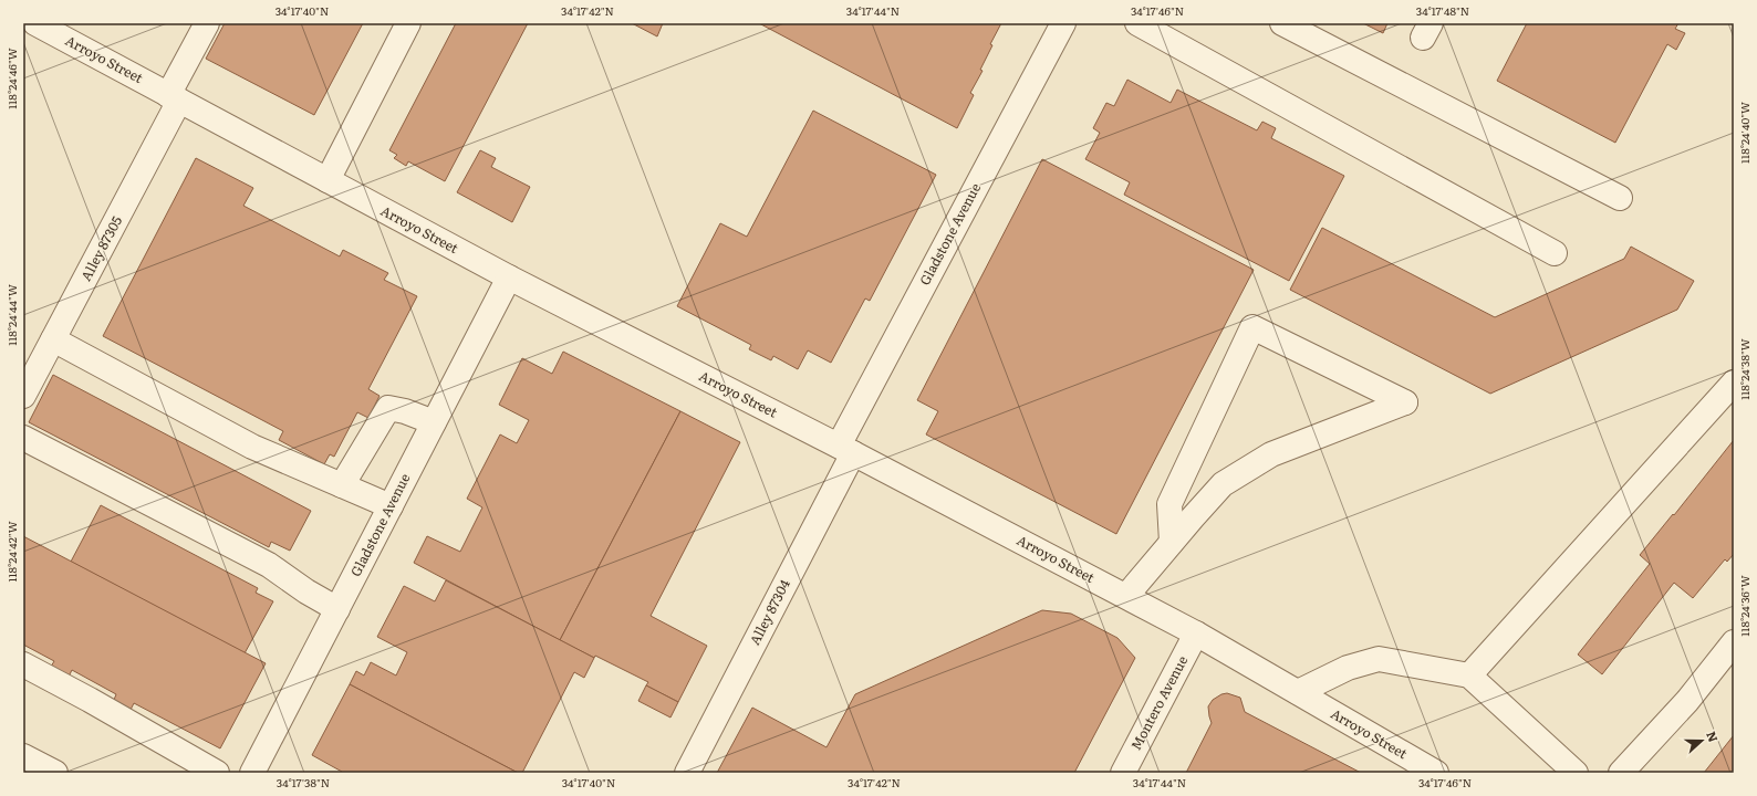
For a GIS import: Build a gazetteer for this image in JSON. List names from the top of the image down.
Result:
{
  "streets": {
    "street": [
      "Arroyo Street",
      "Gladstone Avenue",
      "Alley 87305",
      "Alley 87304",
      "Montero Avenue"
    ]
  },
  "crossings": [
    ["Arroyo Street", "Gladstone Avenue"],
    ["Arroyo Street", "Alley 87305"],
    ["Arroyo Street", "Alley 87304"],
    ["Arroyo Street", "Montero Avenue"],
    ["Gladstone Avenue", "Alley 87304"]
  ],
  "north": "right",
  "coordinates": [
    "34°17'40\"N",
    "34°17'42\"N",
    "34°17'44\"N",
    "34°17'46\"N",
    "34°17'48\"N",
    "118°24'46\"W",
    "118°24'40\"W",
    "118°24'44\"W",
    "118°24'38\"W",
    "118°24'42\"W",
    "118°24'36\"W",
    "34°17'38\"N"
  ]
}
